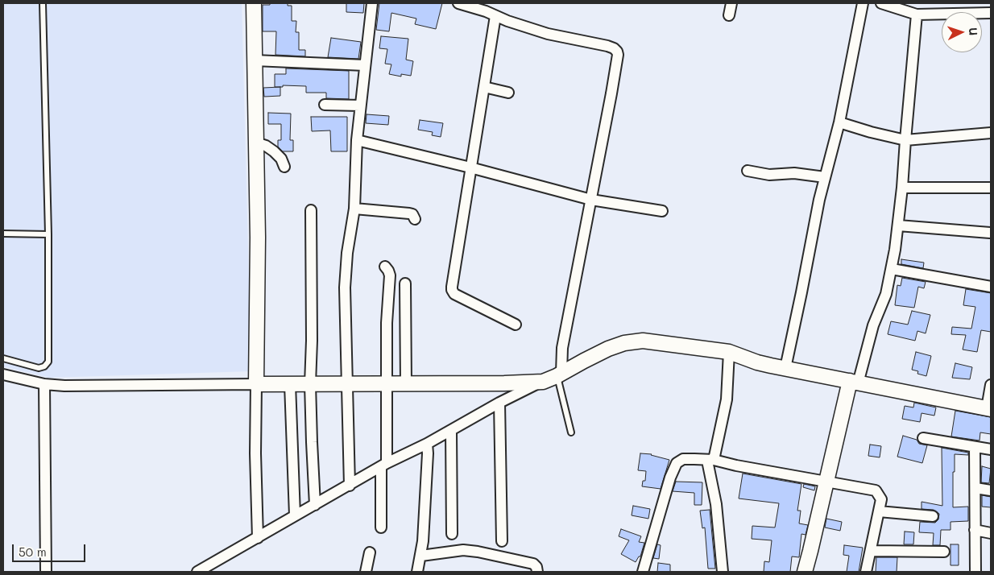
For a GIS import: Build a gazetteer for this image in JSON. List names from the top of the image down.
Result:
{
  "scale_bar": "50 m",
  "north": "right"
}
